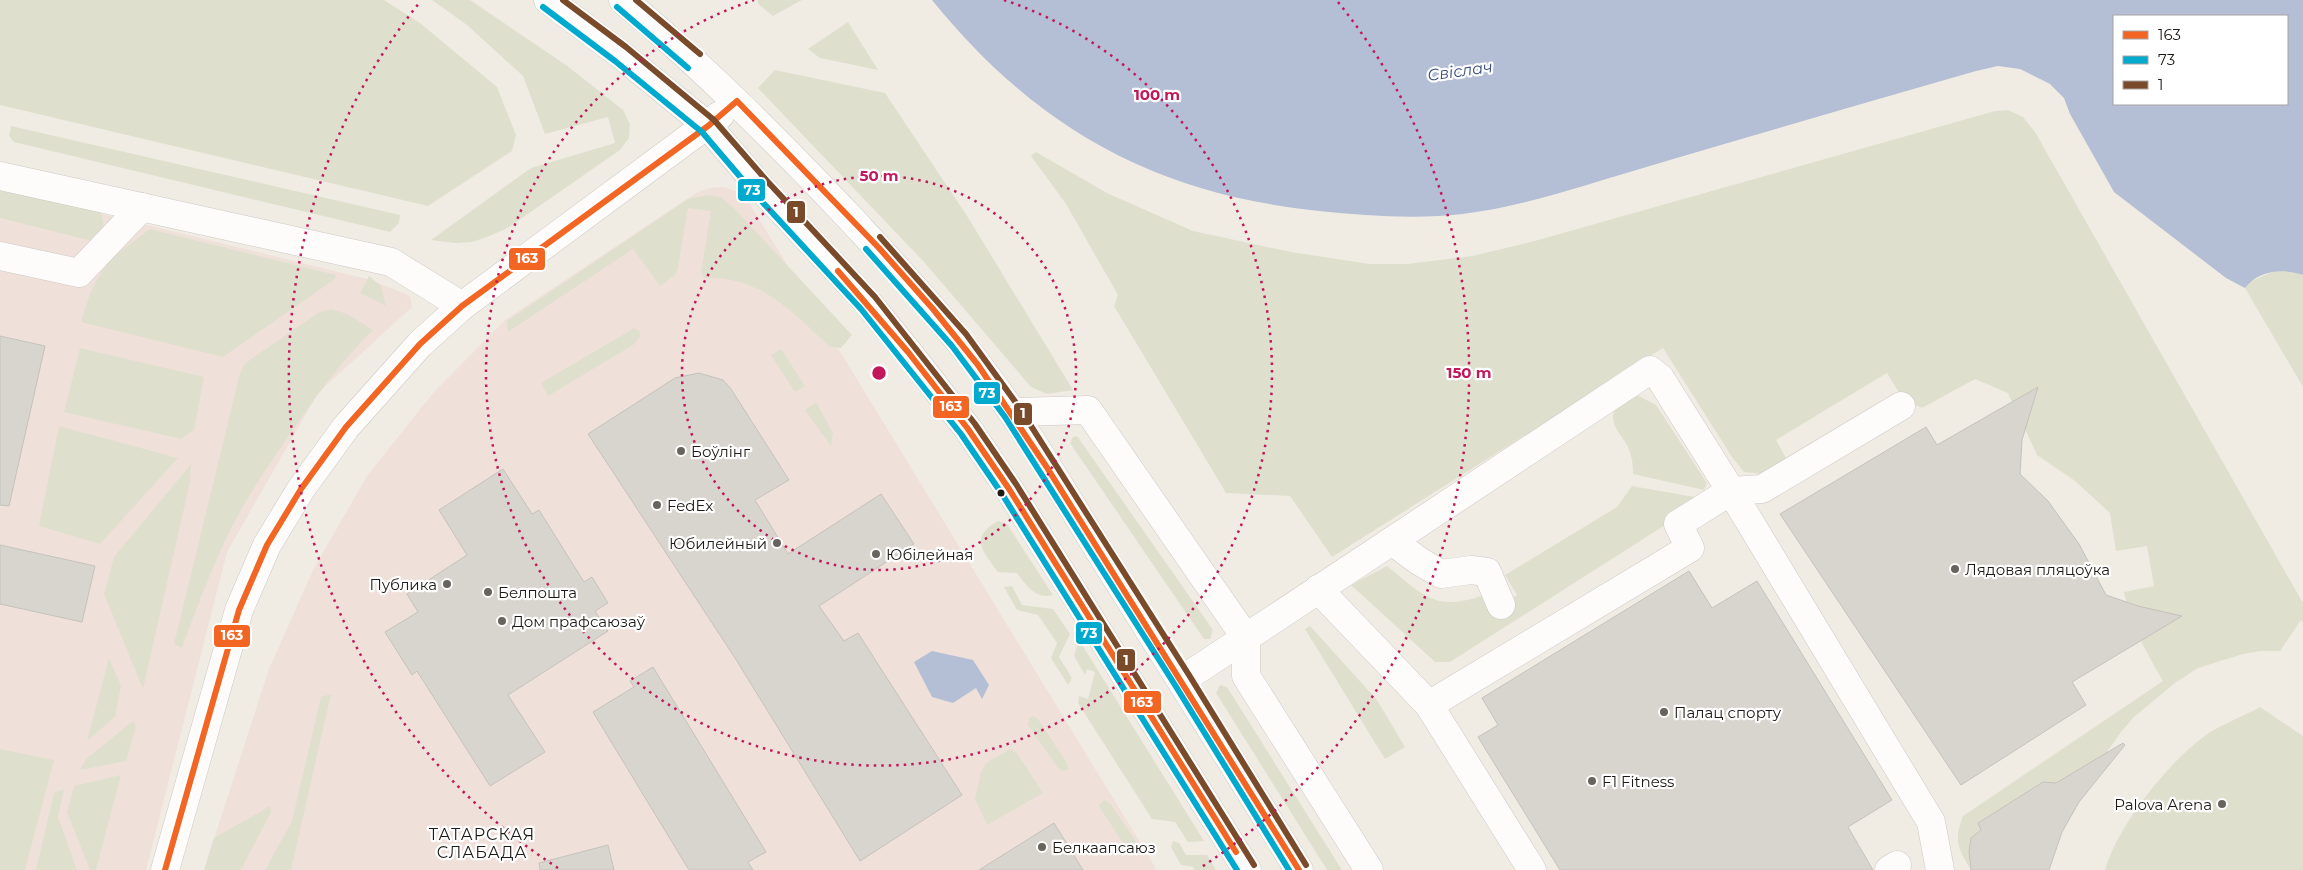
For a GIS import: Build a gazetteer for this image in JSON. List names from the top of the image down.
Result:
{
  "districts": ["ТАТАРСКАЯ СЛАБАДА"],
  "water": ["Свіслач"],
  "places": [
    "Боўлінг",
    "FedEx",
    "Юбилейный",
    "Юбілейная",
    "Лядовая пляцоўка",
    "Публика",
    "Белпошта",
    "Дом прафсаюзаў",
    "Палац спорту",
    "F1 Fitness",
    "Palova Arena",
    "Белкаапсаюз"
  ],
  "lines": ["transit line 1", "transit line 73", "transit line 163"],
  "legend": ["163", "73", "1"],
  "rings": ["100 m", "50 m", "150 m"]
}
